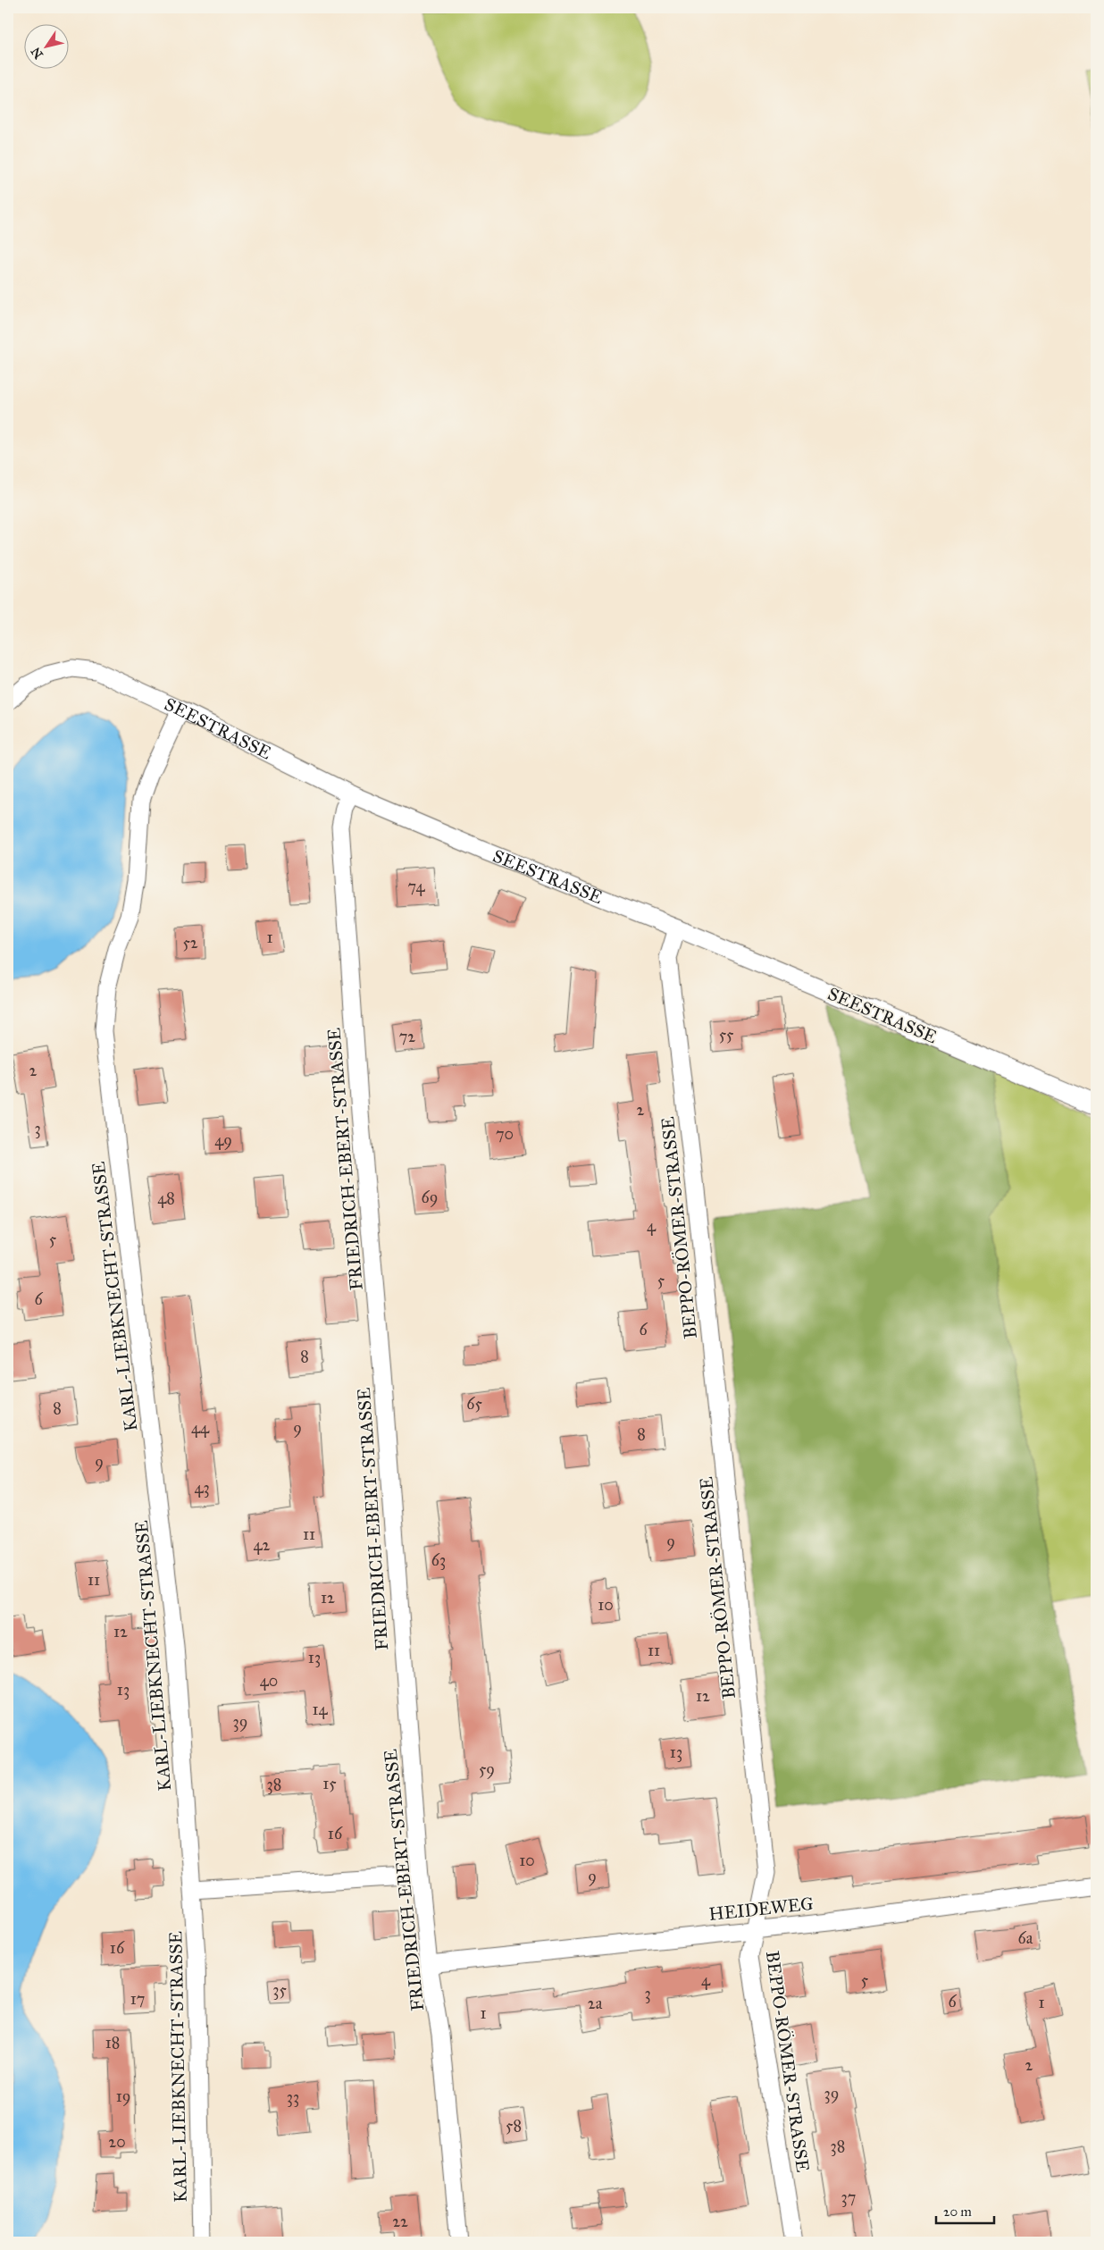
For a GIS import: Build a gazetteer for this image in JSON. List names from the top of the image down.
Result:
{
  "streets": {
    "street": [
      "SEESTRASSE",
      "FRIEDRICH-EBERT-STRASSE",
      "BEPPO-RÖMER-STRASSE",
      "KARL-LIEBKNECHT-STRASSE",
      "HEIDEWEG"
    ]
  },
  "crossings": [
    ["SEESTRASSE", "FRIEDRICH-EBERT-STRASSE"],
    ["SEESTRASSE", "BEPPO-RÖMER-STRASSE"],
    ["SEESTRASSE", "KARL-LIEBKNECHT-STRASSE"],
    ["FRIEDRICH-EBERT-STRASSE", "HEIDEWEG"],
    ["BEPPO-RÖMER-STRASSE", "HEIDEWEG"]
  ],
  "house_numbers": [
    "74",
    "1",
    "52",
    "55",
    "72",
    "2",
    "2",
    "3",
    "70",
    "49",
    "69",
    "48",
    "4",
    "5",
    "5",
    "6",
    "6",
    "8",
    "65",
    "8",
    "44",
    "9",
    "8",
    "9",
    "43",
    "11",
    "9",
    "42",
    "63",
    "11",
    "12",
    "10",
    "12",
    "11",
    "13",
    "40",
    "13",
    "12",
    "14",
    "39",
    "13",
    "59",
    "15",
    "38",
    "16",
    "10",
    "9",
    "6a",
    "16",
    "4",
    "5",
    "35",
    "3",
    "17",
    "6",
    "1",
    "2a",
    "1",
    "18",
    "2",
    "39",
    "19",
    "33",
    "58",
    "20",
    "38",
    "37",
    "22"
  ],
  "scale_bar": "20 m",
  "north": "bottom left"
}
